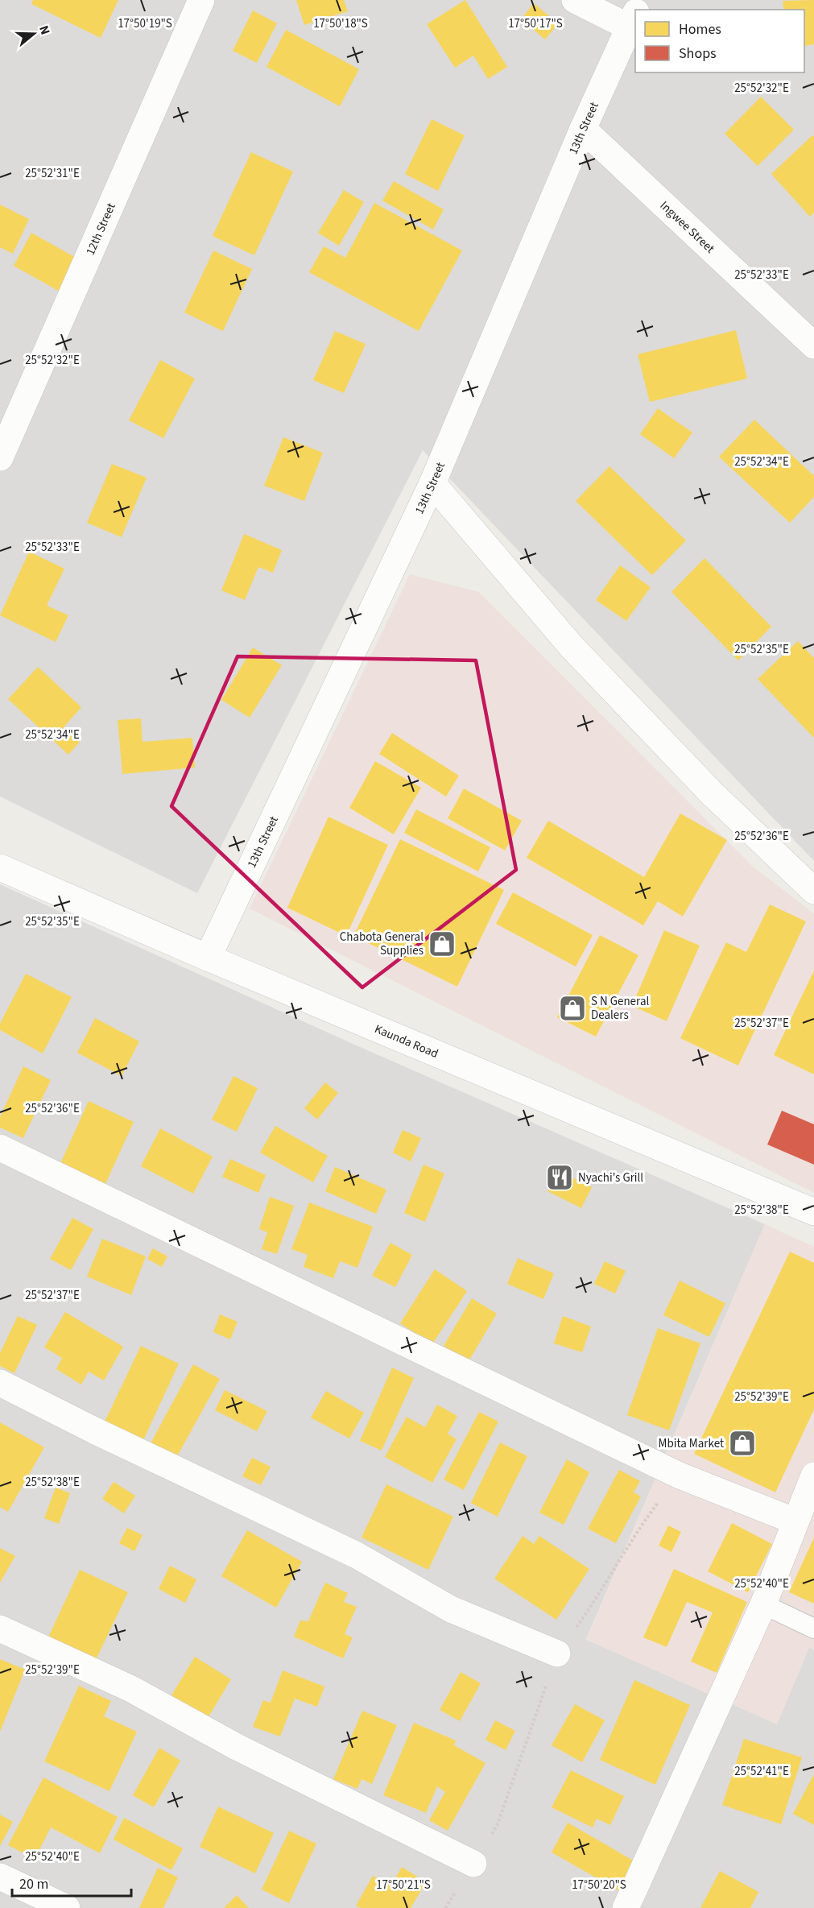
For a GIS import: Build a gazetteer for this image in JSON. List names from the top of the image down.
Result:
{
  "streets": {
    "street": [
      "13th Street",
      "Ingwee Street",
      "12th Street",
      "Kaunda Road"
    ]
  },
  "crossings": [
    ["13th Street", "Ingwee Street"],
    ["13th Street", "Kaunda Road"]
  ],
  "places": {
    "shop": ["Chabota General Supplies", "S N General Dealers", "Mbita Market"],
    "restaurant": ["Nyachi's Grill"]
  },
  "legend": ["Homes", "Shops"],
  "scale_bar": "20 m",
  "north": "right",
  "coordinates": [
    "17°50'19\"S",
    "17°50'18\"S",
    "17°50'17\"S",
    "25°52'32\"E",
    "25°52'31\"E",
    "25°52'33\"E",
    "25°52'34\"E",
    "25°52'35\"E",
    "25°52'36\"E",
    "25°52'37\"E",
    "25°52'38\"E",
    "25°52'39\"E",
    "25°52'40\"E",
    "25°52'41\"E",
    "17°50'21\"S",
    "17°50'20\"S"
  ]
}
